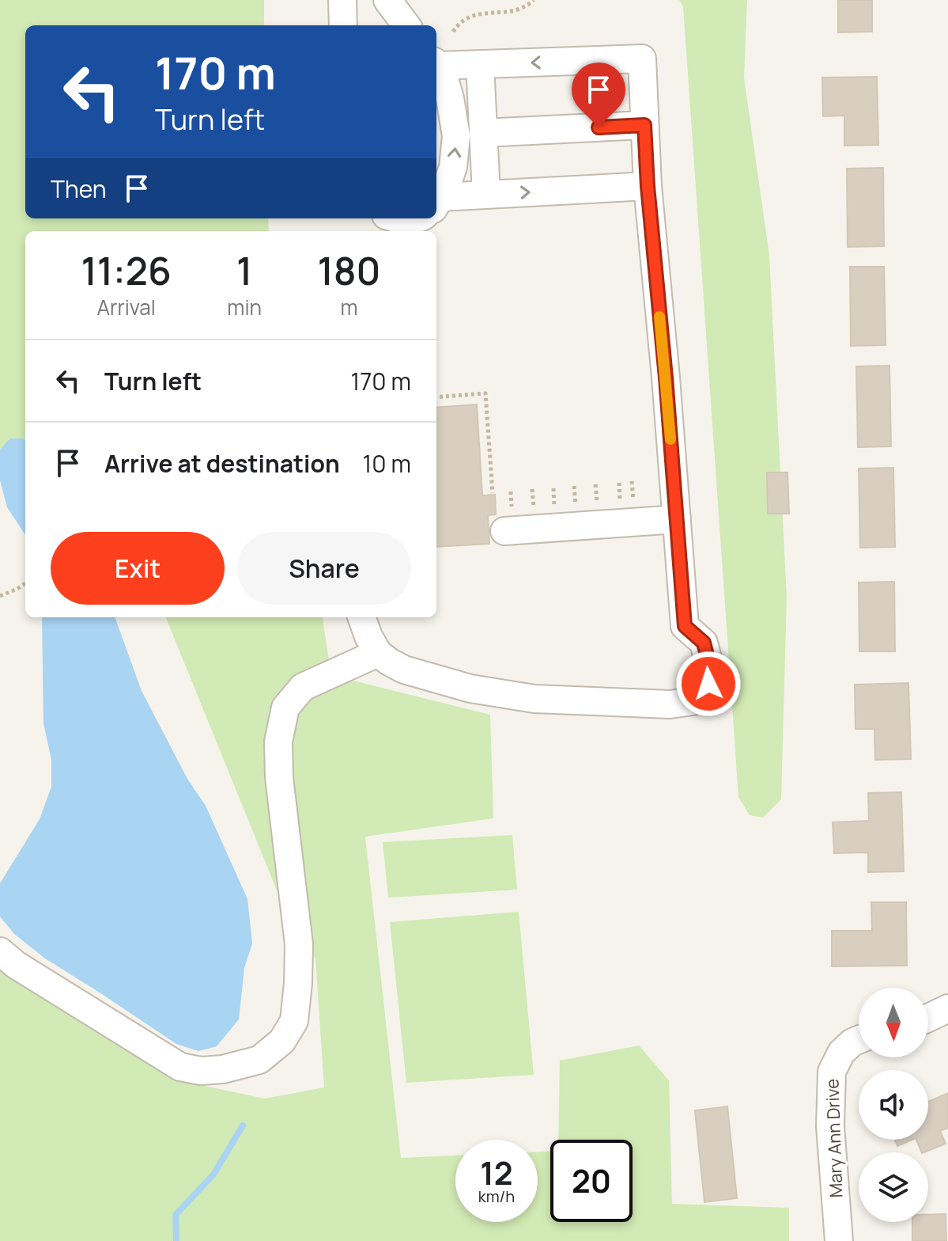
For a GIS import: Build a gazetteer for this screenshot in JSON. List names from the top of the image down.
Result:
{
  "streets": {
    "street": ["Mary Ann Drive"]
  },
  "north": "bottom",
  "page": {
    "turn": ["170 m", "Turn left"],
    "then": "Then",
    "eta": [
      "11:26",
      "Arrival",
      "1",
      "min",
      "180",
      "m"
    ],
    "list": [
      {
        "name": "Turn left",
        "value": "170 m"
      },
      {
        "name": "Arrive at destination",
        "value": "10 m"
      }
    ],
    "buttons": ["Exit", "Share"],
    "speed": "12 km/h",
    "limit": "20"
  }
}
